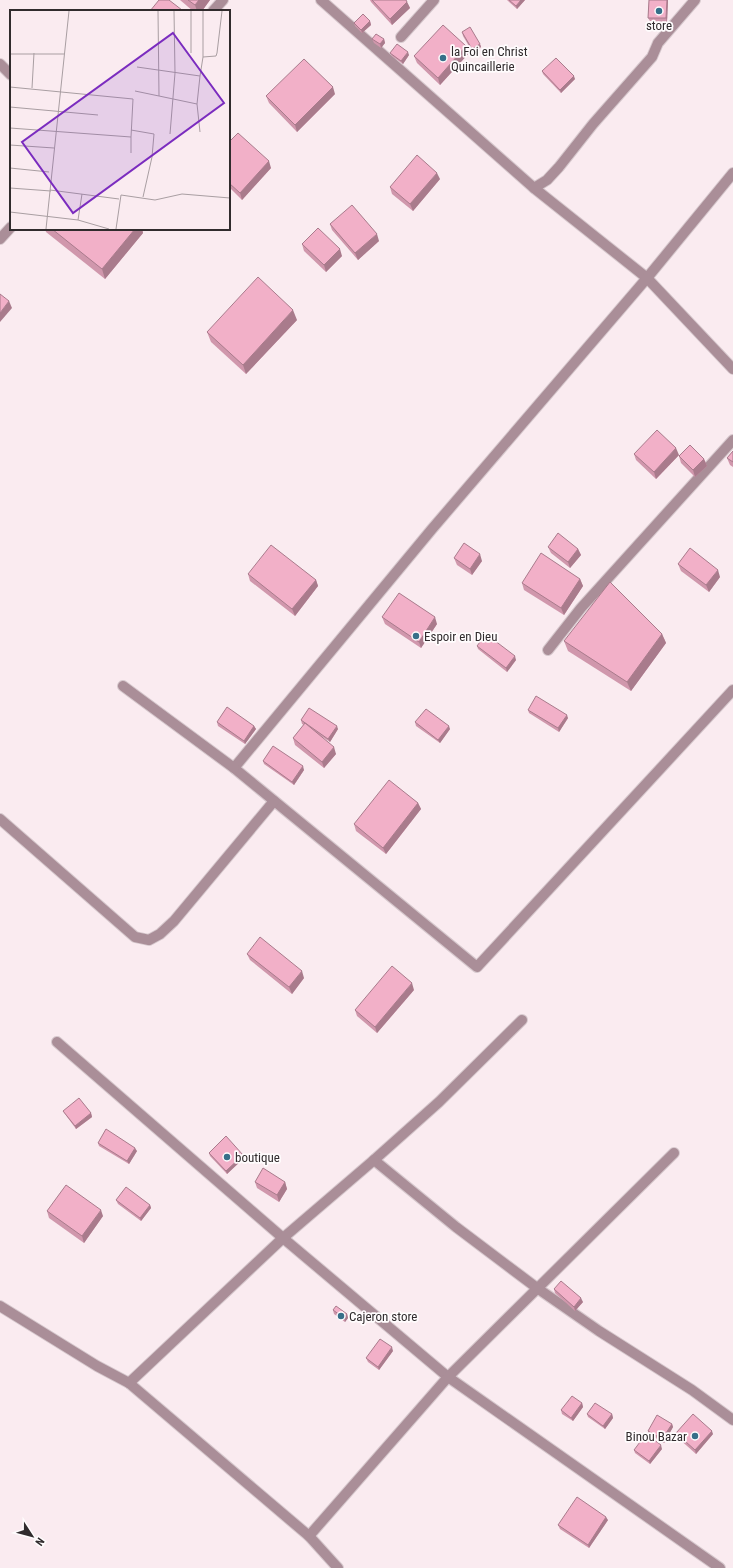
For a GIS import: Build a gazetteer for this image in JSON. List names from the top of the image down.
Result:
{
  "places": [
    "store",
    "la Foi en Christ Quincaillerie",
    "Espoir en Dieu",
    "boutique",
    "Cajeron store",
    "Binou Bazar"
  ],
  "north": "bottom right"
}
